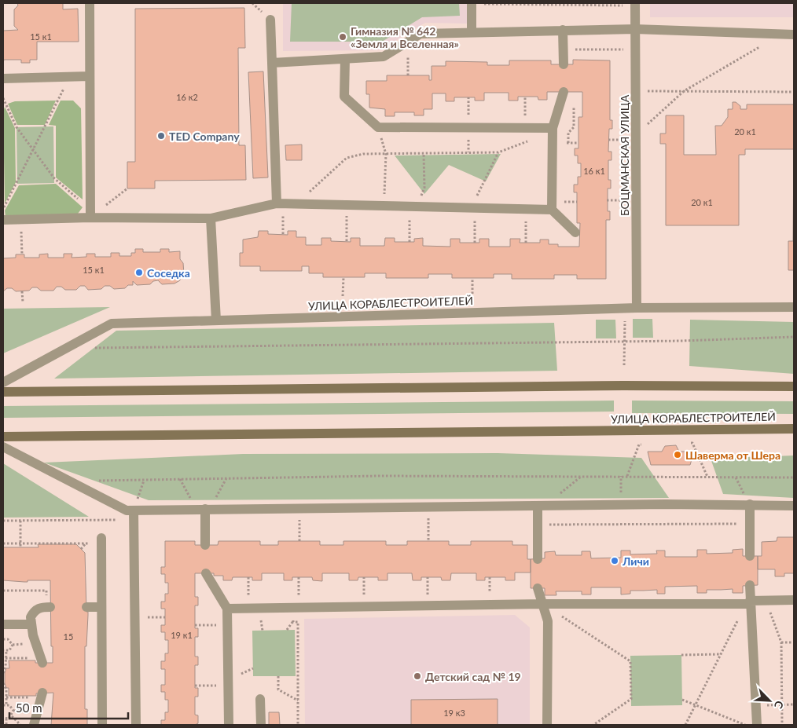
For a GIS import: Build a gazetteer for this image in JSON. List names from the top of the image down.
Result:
{
  "streets": {
    "main road": ["УЛИЦА КОРАБЛЕСТРОИТЕЛЕЙ"],
    "street": ["БОЦМАНСКАЯ УЛИЦА"]
  },
  "crossings": [
    ["БОЦМАНСКАЯ УЛИЦА", "УЛИЦА КОРАБЛЕСТРОИТЕЛЕЙ"]
  ],
  "places": [
    "Гимназия № 642 «Земля и Вселенная»",
    "TED Company",
    "Соседка",
    "Шаверма от Шера",
    "Личи",
    "Детский сад № 19"
  ],
  "house_numbers": [
    "15 к1",
    "16 к2",
    "20 к1",
    "16 к1",
    "20 к1",
    "15 к1",
    "19 к1",
    "15",
    "19 к3"
  ],
  "scale_bar": "50 m",
  "north": "bottom right"
}
